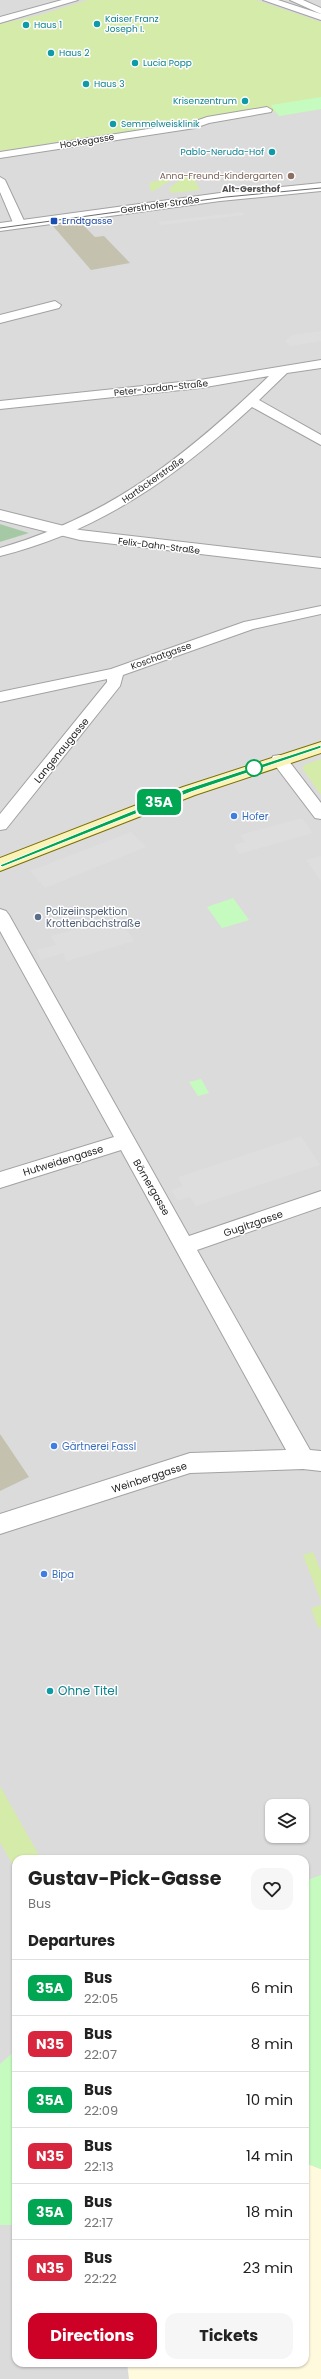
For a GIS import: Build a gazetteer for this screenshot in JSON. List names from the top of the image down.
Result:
{
  "streets": {
    "street": [
      "Hockegasse",
      "Gersthofer Straße",
      "Peter-Jordan-Straße",
      "Hartäckerstraße",
      "Felix-Dahn-Straße",
      "Koschatgasse",
      "Langenaugasse",
      "Hutweidengasse",
      "Börnergasse",
      "Gugitzgasse",
      "Weinberggasse"
    ]
  },
  "crossings": [
    ["Peter-Jordan-Straße", "Hartäckerstraße"],
    ["Hartäckerstraße", "Felix-Dahn-Straße"],
    ["Koschatgasse", "Langenaugasse"],
    ["Hutweidengasse", "Börnergasse"],
    ["Börnergasse", "Gugitzgasse"],
    ["Börnergasse", "Weinberggasse"]
  ],
  "districts": ["Alt-Gersthof"],
  "places": {
    "other": [
      "Kaiser Franz Joseph I.",
      "Haus 1",
      "Haus 2",
      "Lucia Popp",
      "Haus 3",
      "Krisenzentrum",
      "Semmelweisklinik",
      "Pablo-Neruda-Hof",
      "Anna-Freund-Kindergarten",
      "Hofer",
      "Polizeiinspektion Krottenbachstraße",
      "Gärtnerei Fassl",
      "Bipa",
      "Ohne Titel"
    ],
    "transit": ["Erndtgasse"]
  },
  "lines": ["bus line 35A"],
  "page": {
    "on_map": "35A",
    "heading": [
      ["Gustav-Pick-Gasse", "Bus"],
      "Departures"
    ],
    "list": [
      {
        "mark": "35A",
        "name": "Bus",
        "note": "22:05",
        "value": "6 min"
      },
      {
        "mark": "N35",
        "name": "Bus",
        "note": "22:07",
        "value": "8 min"
      },
      {
        "mark": "35A",
        "name": "Bus",
        "note": "22:09",
        "value": "10 min"
      },
      {
        "mark": "N35",
        "name": "Bus",
        "note": "22:13",
        "value": "14 min"
      },
      {
        "mark": "35A",
        "name": "Bus",
        "note": "22:17",
        "value": "18 min"
      },
      {
        "mark": "N35",
        "name": "Bus",
        "note": "22:22",
        "value": "23 min"
      }
    ],
    "buttons": ["Directions", "Tickets"]
  }
}
